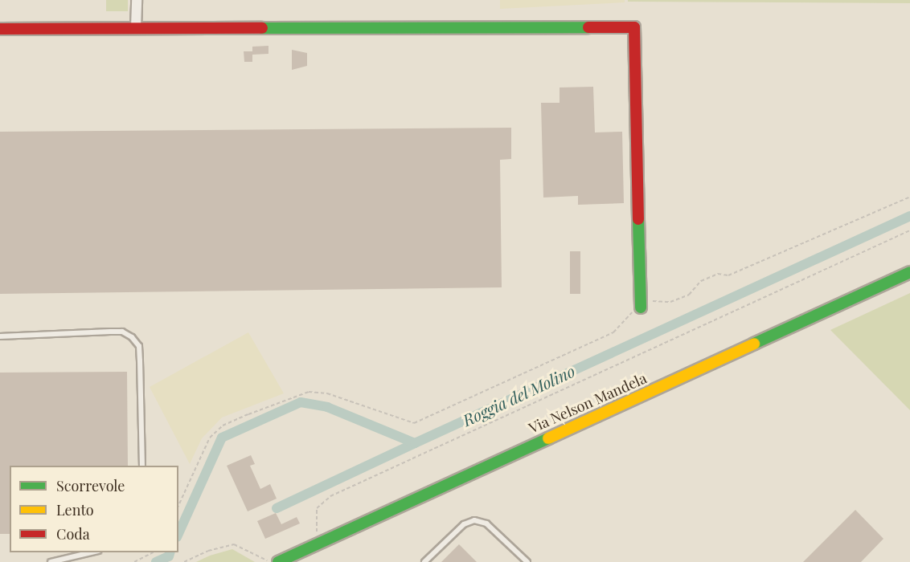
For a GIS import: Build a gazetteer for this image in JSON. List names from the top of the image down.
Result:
{
  "streets": {
    "street": ["Via Nelson Mandela"]
  },
  "water": ["Roggia del Molino"],
  "legend": ["Scorrevole", "Lento", "Coda"]
}
